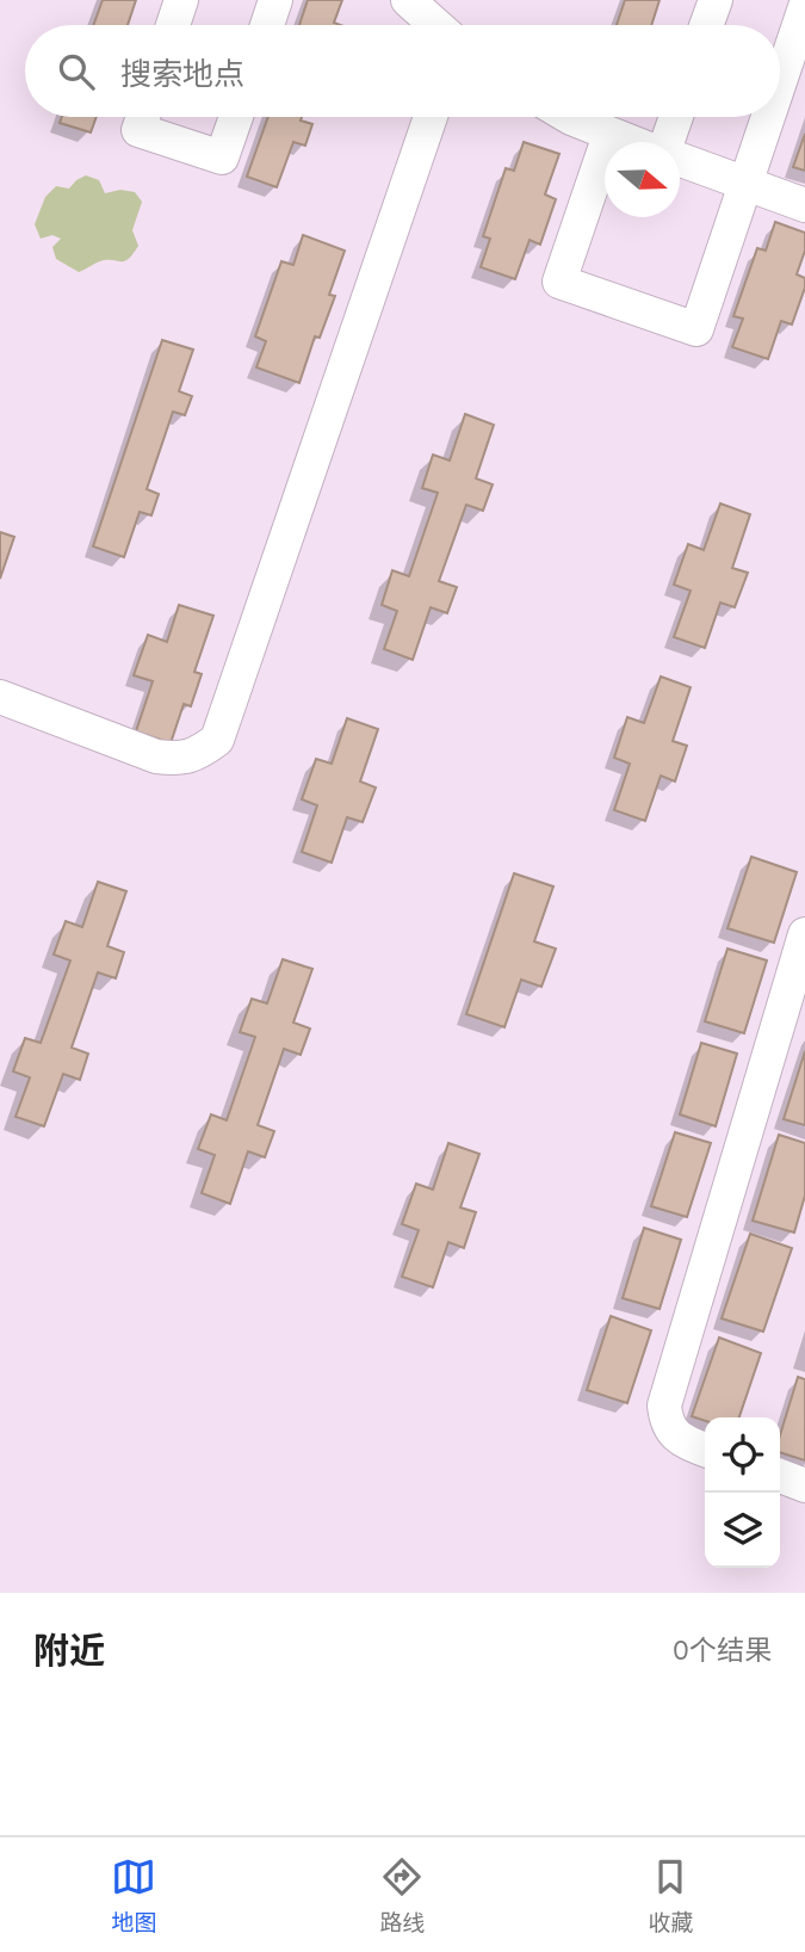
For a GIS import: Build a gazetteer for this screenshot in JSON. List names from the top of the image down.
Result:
{
  "north": "right",
  "page": {
    "search": "搜索地点",
    "heading": ["附近", "0个结果"],
    "nav": ["地图", "路线", "收藏"]
  }
}
